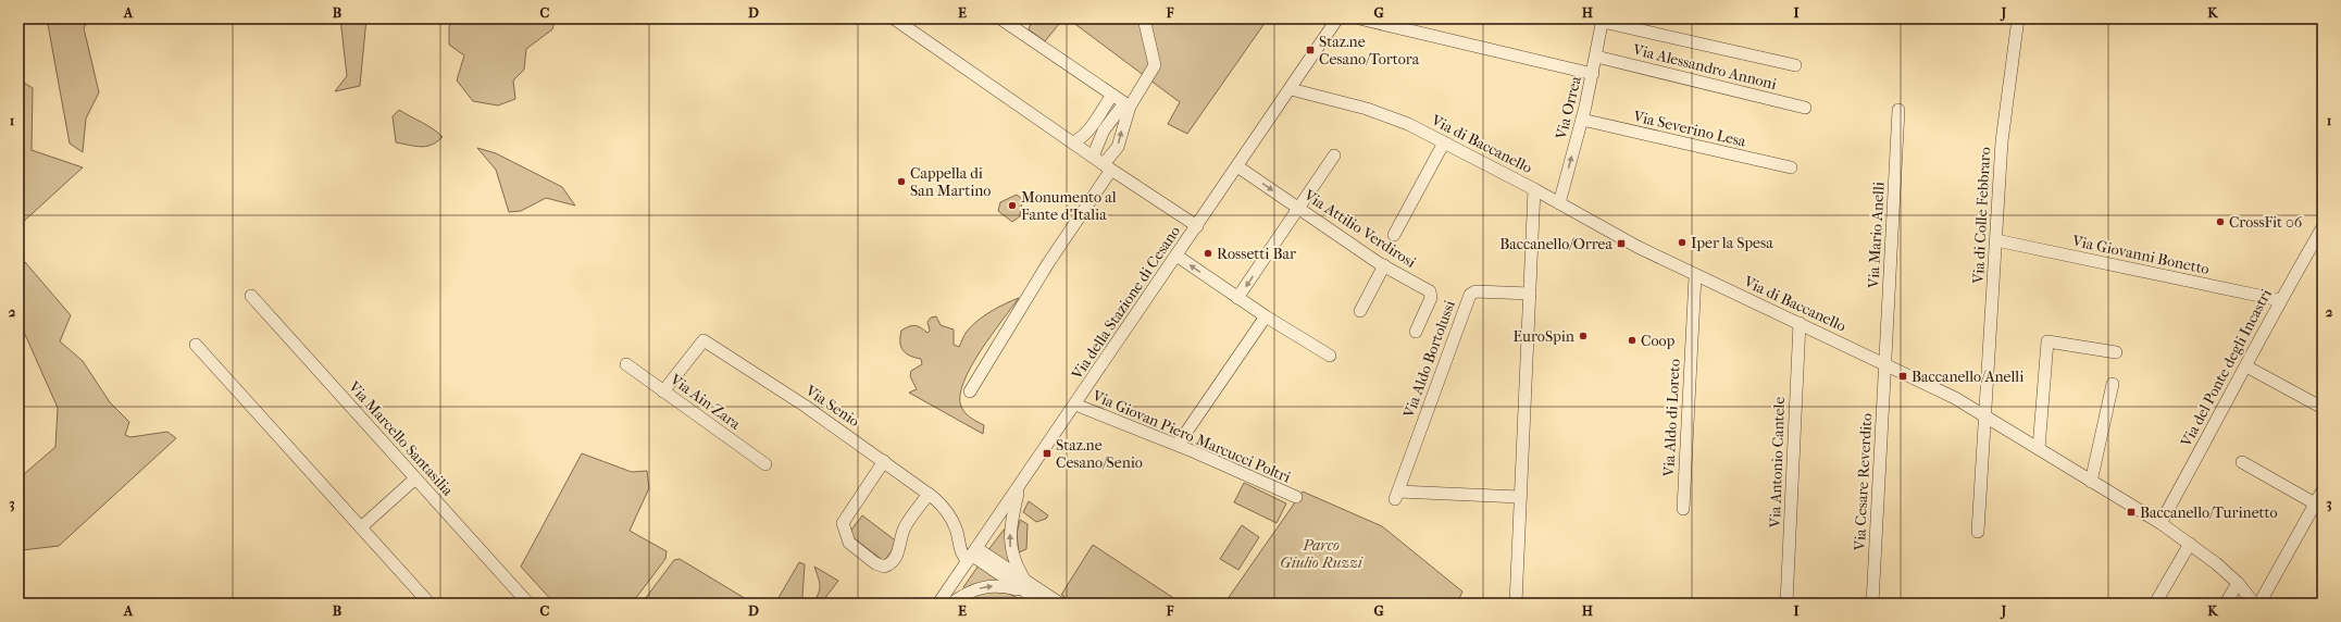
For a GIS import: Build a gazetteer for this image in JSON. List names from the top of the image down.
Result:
{
  "streets": {
    "street": [
      "Via Alessandro Annoni",
      "Via Orrea",
      "Via Severino Lesa",
      "Via di Baccanello",
      "Via di Colle Febbraro",
      "Via Attilio Verdirosi",
      "Via Mario Anelli",
      "Via Giovanni Bonetto",
      "Via della Stazione di Cesano",
      "Via Aldo Bortolussi",
      "Via del Ponte degli Incastri",
      "Via Ain Zara",
      "Via Senio",
      "Via Aldo di Loreto",
      "Via Giovan Piero Marcucci Poltri",
      "Via Marcello Santasilia",
      "Via Antonio Cantele",
      "Via Cesare Reverdito"
    ]
  },
  "crossings": [
    ["Via Alessandro Annoni", "Via Orrea"],
    ["Via Orrea", "Via Severino Lesa"],
    ["Via Orrea", "Via di Baccanello"],
    ["Via di Baccanello", "Via di Colle Febbraro"],
    ["Via di Baccanello", "Via Mario Anelli"],
    ["Via di Baccanello", "Via della Stazione di Cesano"],
    ["Via di Baccanello", "Via del Ponte degli Incastri"],
    ["Via di Baccanello", "Via Aldo di Loreto"],
    ["Via di Baccanello", "Via Antonio Cantele"],
    ["Via di Baccanello", "Via Cesare Reverdito"],
    ["Via di Colle Febbraro", "Via Giovanni Bonetto"],
    ["Via Attilio Verdirosi", "Via della Stazione di Cesano"],
    ["Via Mario Anelli", "Via Cesare Reverdito"],
    ["Via Giovanni Bonetto", "Via del Ponte degli Incastri"],
    ["Via della Stazione di Cesano", "Via Senio"],
    ["Via della Stazione di Cesano", "Via Giovan Piero Marcucci Poltri"],
    ["Via Ain Zara", "Via Senio"]
  ],
  "one_way": ["Via Orrea"],
  "parks": ["Parco Giulio Ruzzi"],
  "places": {
    "transit": [
      "Staz.ne Cesano/Tortora",
      "Baccanello/Orrea",
      "Baccanello/Anelli",
      "Staz.ne Cesano/Senio",
      "Baccanello/Turinetto"
    ],
    "other": [
      "Cappella di San Martino",
      "Monumento al Fante d'Italia",
      "CrossFit 06",
      "Iper la Spesa",
      "Rossetti Bar",
      "EuroSpin",
      "Coop"
    ]
  },
  "grid": {
    "columns": [
      "A",
      "B",
      "C",
      "D",
      "E",
      "F",
      "G",
      "H",
      "I",
      "J",
      "K"
    ],
    "rows": ["1", "2", "3"]
  }
}
